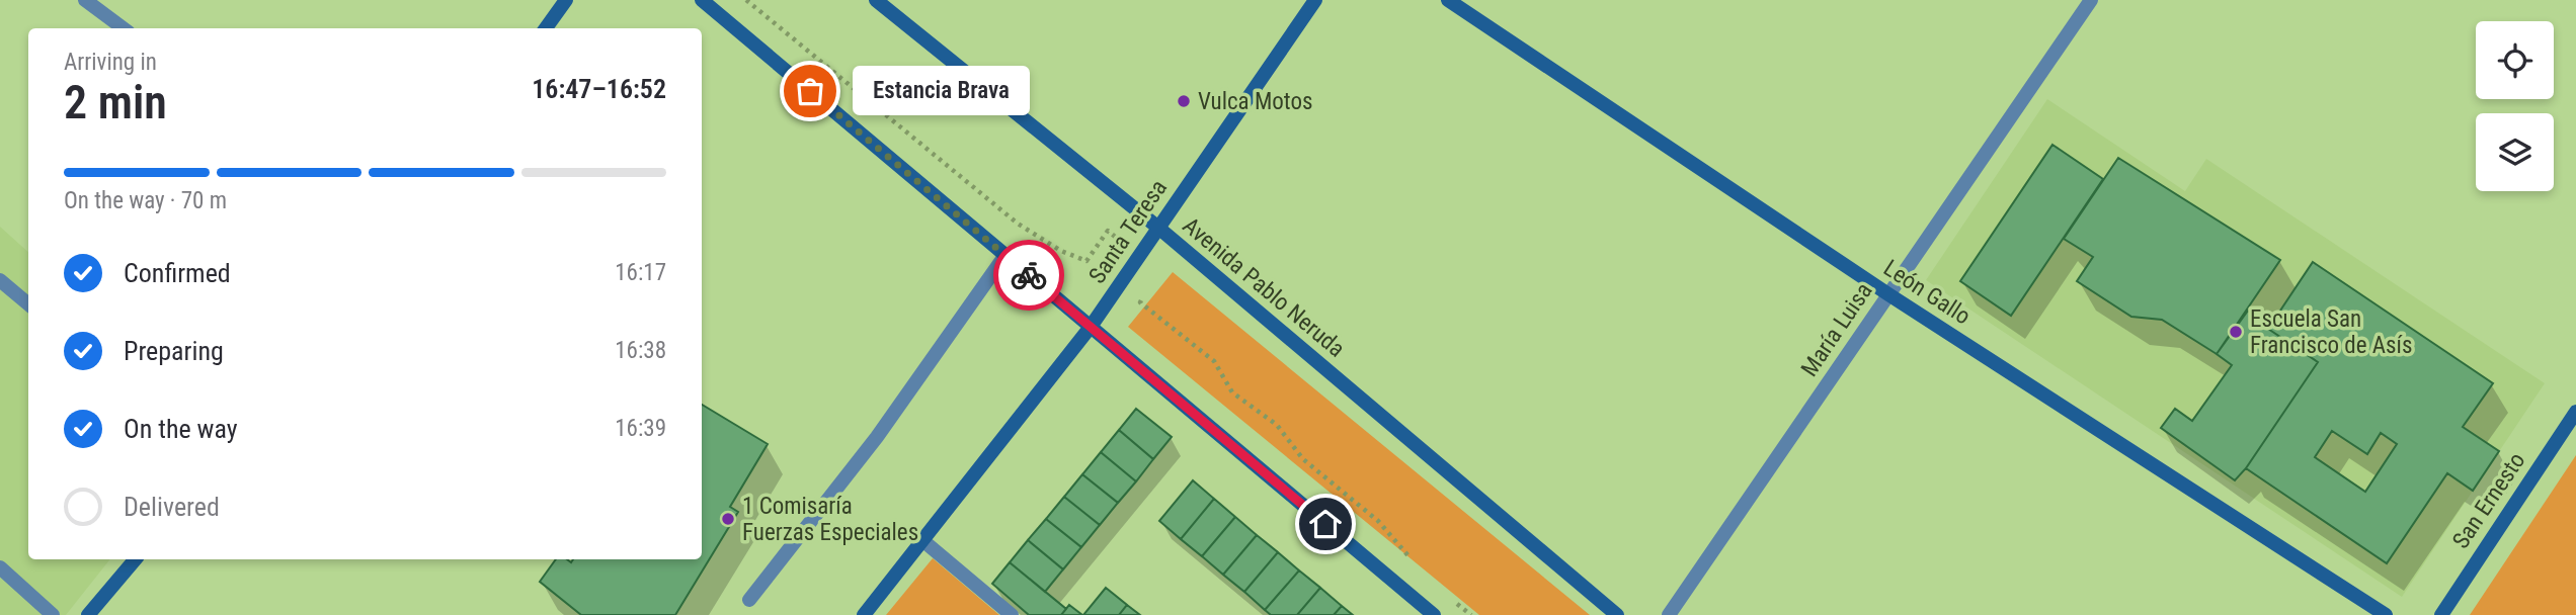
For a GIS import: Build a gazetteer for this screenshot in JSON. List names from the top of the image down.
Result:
{
  "streets": {
    "street": [
      "Santa Teresa",
      "Avenida Pablo Neruda",
      "León Gallo",
      "María Luisa",
      "San Ernesto"
    ]
  },
  "crossings": [
    ["Santa Teresa", "Avenida Pablo Neruda"],
    ["León Gallo", "María Luisa"]
  ],
  "places": [
    "Estancia Brava",
    "Vulca Motos",
    "Escuela San Francisco de Asís",
    "1 Comisaría Fuerzas Especiales"
  ],
  "page": {
    "heading": ["2 min", "Arriving in", "16:47–16:52"],
    "bubble": "Estancia Brava",
    "bar": "On the way · 70 m",
    "list": [
      ["Confirmed", "16:17"],
      ["Preparing", "16:38"],
      ["On the way", "16:39"],
      "Delivered"
    ]
  }
}
